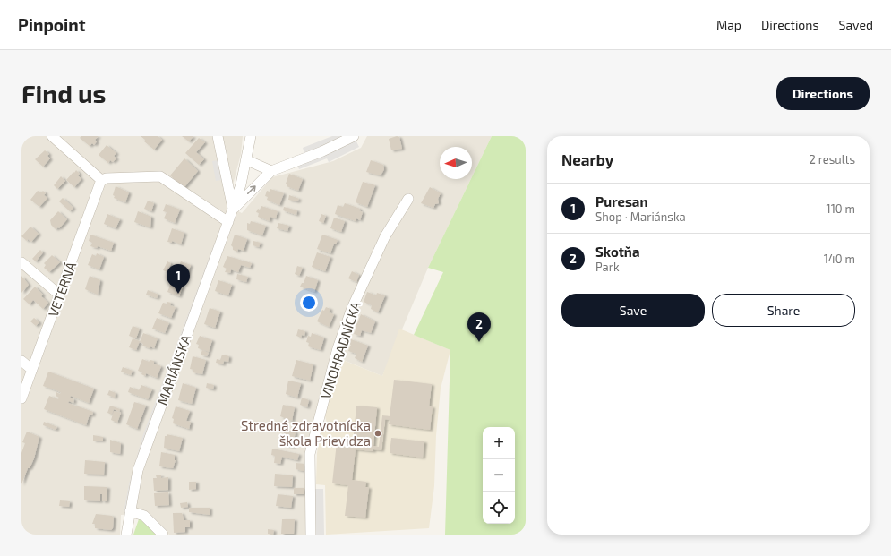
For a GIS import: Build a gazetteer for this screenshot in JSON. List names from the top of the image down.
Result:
{
  "streets": {
    "street": ["VETERNÁ", "VINOHRADNÍCKA", "MARIÁNSKA"]
  },
  "places": ["Stredná zdravotnícka škola Prievidza"],
  "north": "left",
  "page": {
    "header": "Pinpoint",
    "nav": ["Map", "Directions", "Saved"],
    "buttons": [
      "Directions",
      ["Save", "Share"]
    ],
    "title": "Find us",
    "heading": ["Nearby", "2 results"],
    "list": [
      {
        "mark": "1",
        "name": "Puresan",
        "note": "Shop · Mariánska",
        "value": "110 m"
      },
      {
        "mark": "2",
        "name": "Skotňa",
        "note": "Park",
        "value": "140 m"
      }
    ],
    "pins": ["1", "2"],
    "map_buttons": ["+", "−"]
  }
}
